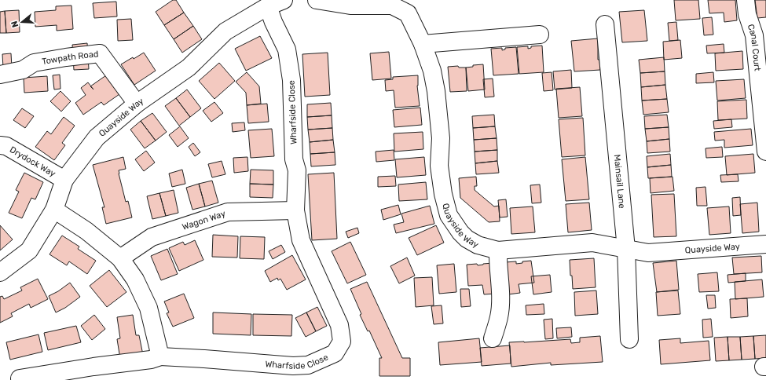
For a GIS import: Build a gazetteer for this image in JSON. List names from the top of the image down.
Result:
{
  "streets": {
    "street": [
      "Canal Court",
      "Towpath Road",
      "Wharfside Close",
      "Quayside Way",
      "Drydock Way",
      "Mainsail Lane",
      "Wagon Way"
    ]
  },
  "crossings": [
    ["Towpath Road", "Quayside Way"],
    ["Wharfside Close", "Quayside Way"],
    ["Wharfside Close", "Wagon Way"],
    ["Quayside Way", "Drydock Way"],
    ["Quayside Way", "Mainsail Lane"]
  ],
  "north": "left"
}
